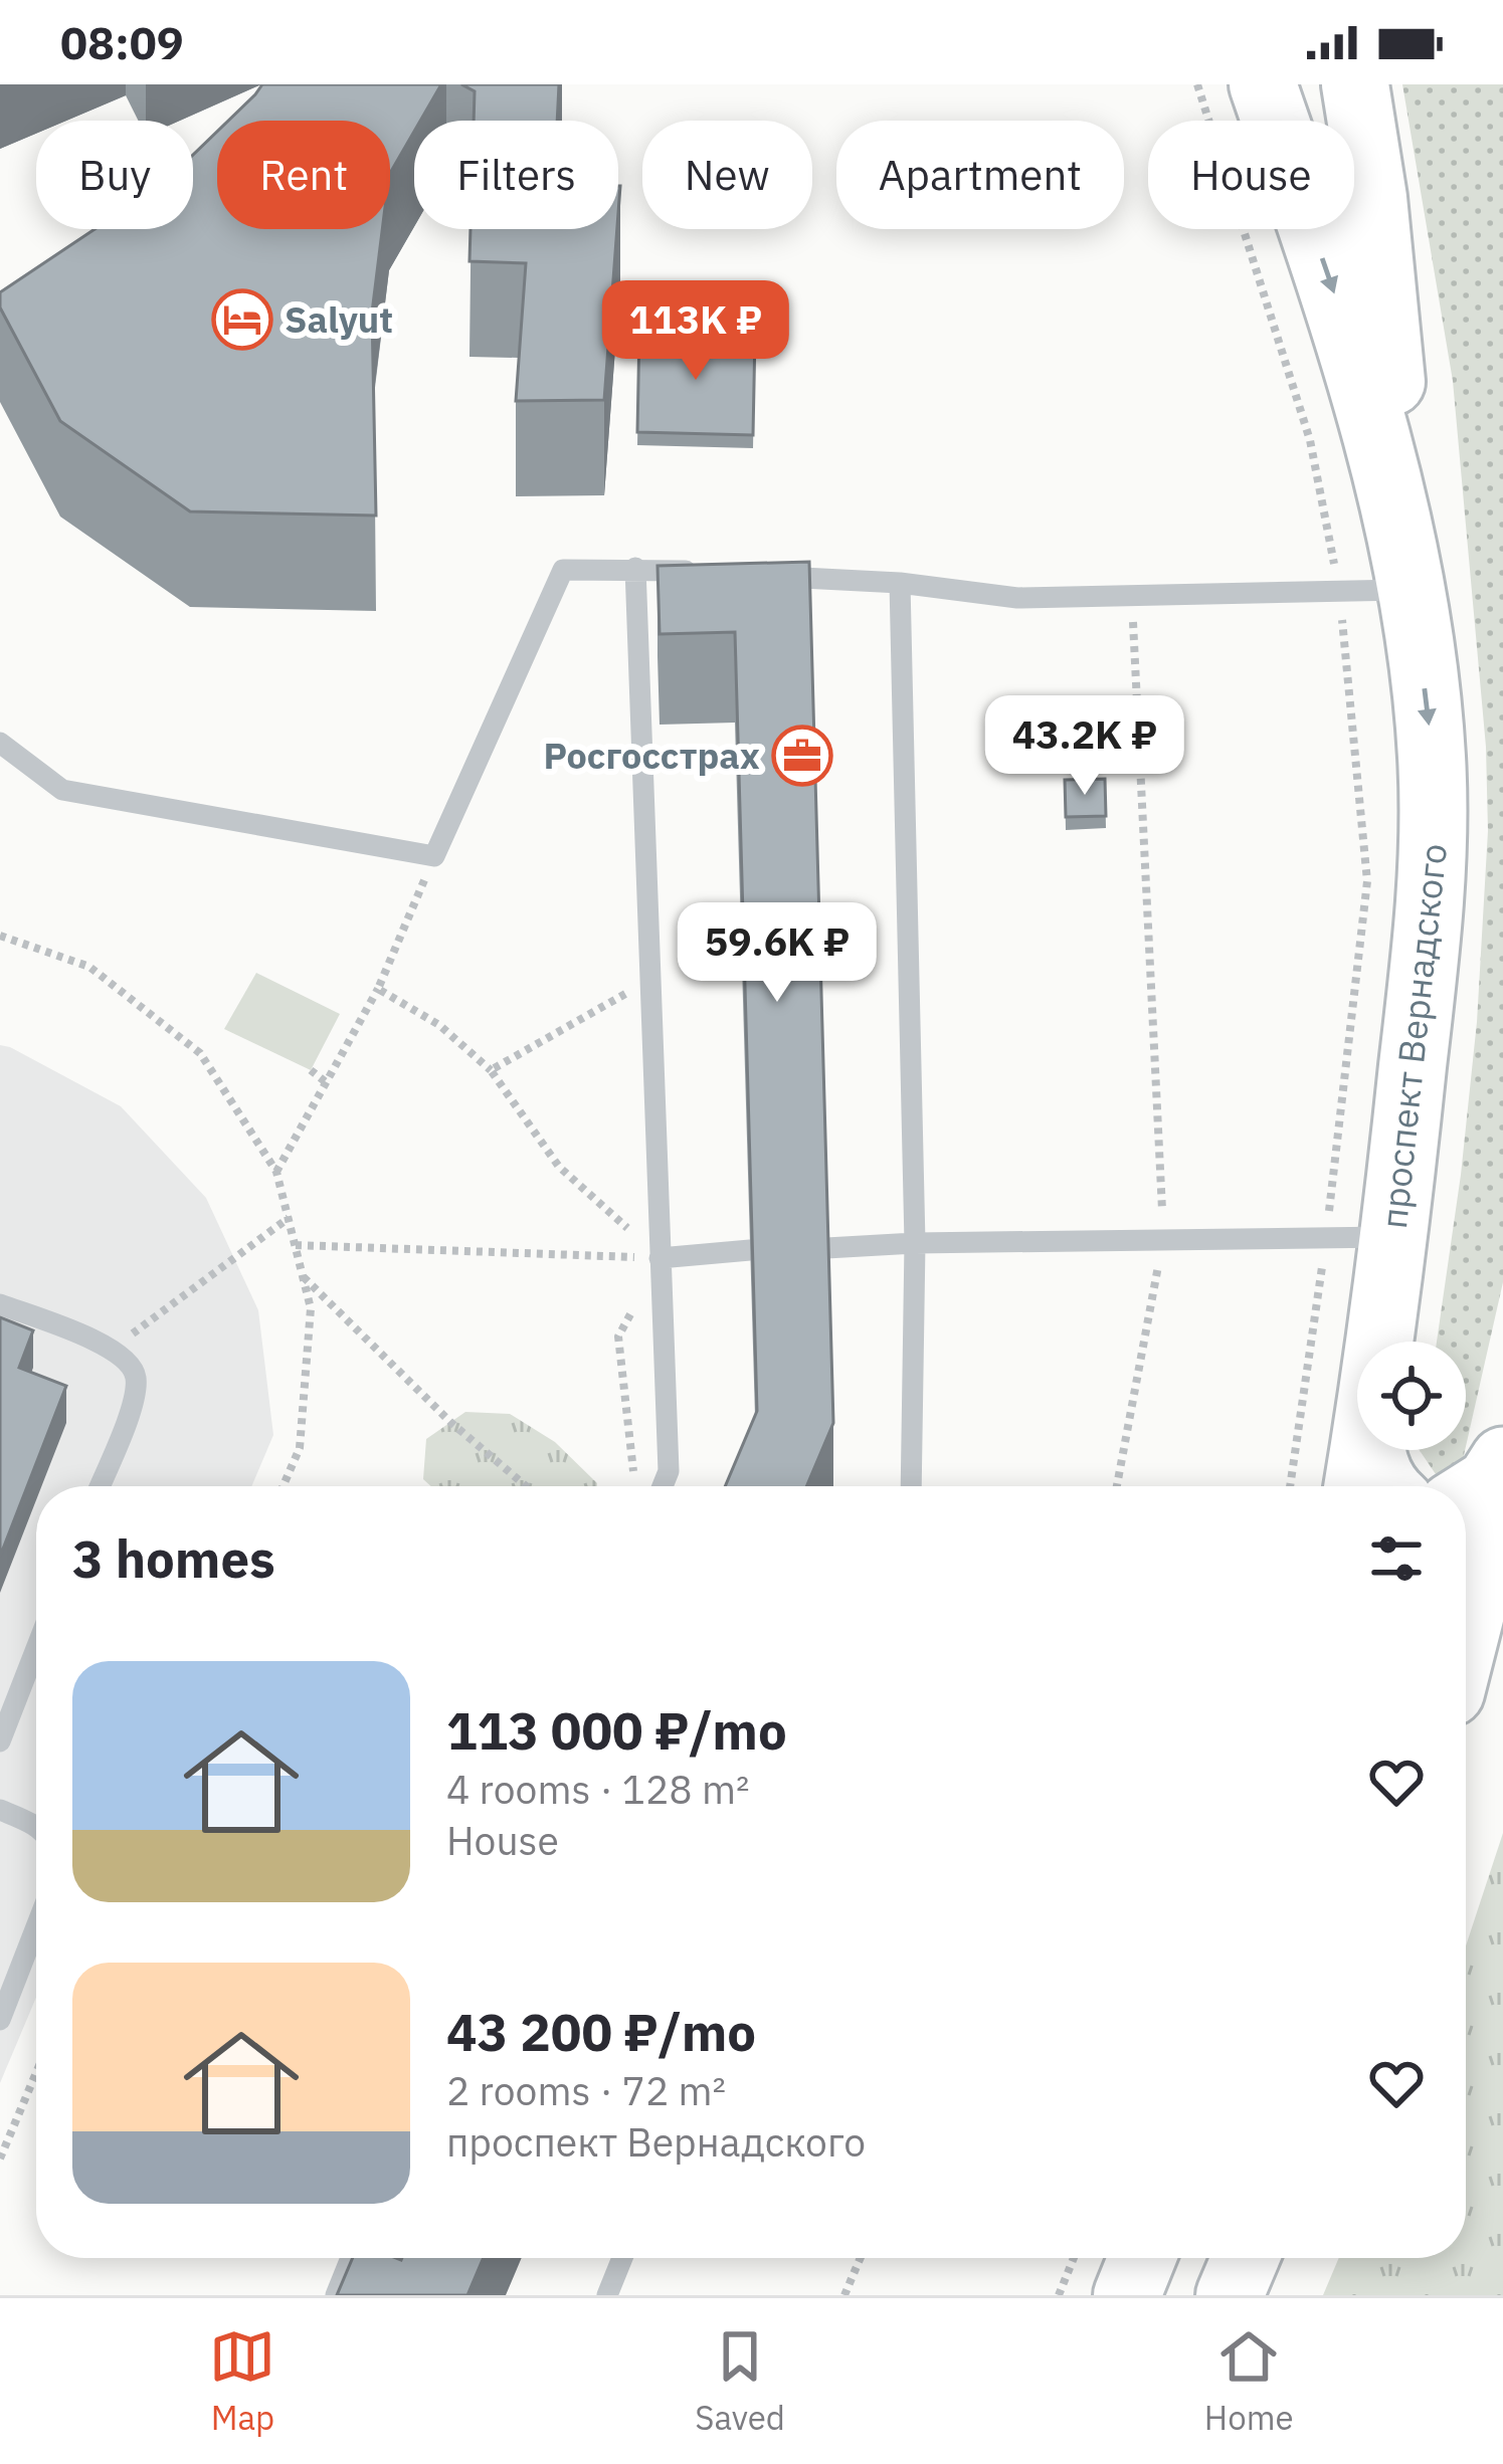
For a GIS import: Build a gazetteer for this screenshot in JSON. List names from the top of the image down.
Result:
{
  "streets": {
    "main road": ["проспект Вернадского"]
  },
  "places": {
    "hotel": ["Salyut"],
    "office": ["Росгосстрах"]
  },
  "page": {
    "status": "08:09",
    "chip": [
      "Buy",
      "Rent",
      "Filters",
      "New",
      "Apartment",
      "House"
    ],
    "price": ["113K ₽", "43.2K ₽", "59.6K ₽"],
    "heading": "3 homes",
    "list": [
      {
        "name": "113 000 ₽/mo",
        "note": "4 rooms · 128 m² · House"
      },
      {
        "name": "43 200 ₽/mo",
        "note": "2 rooms · 72 m² · проспект Вернадского"
      }
    ],
    "tabs": ["Map", "Saved", "Home"]
  }
}
